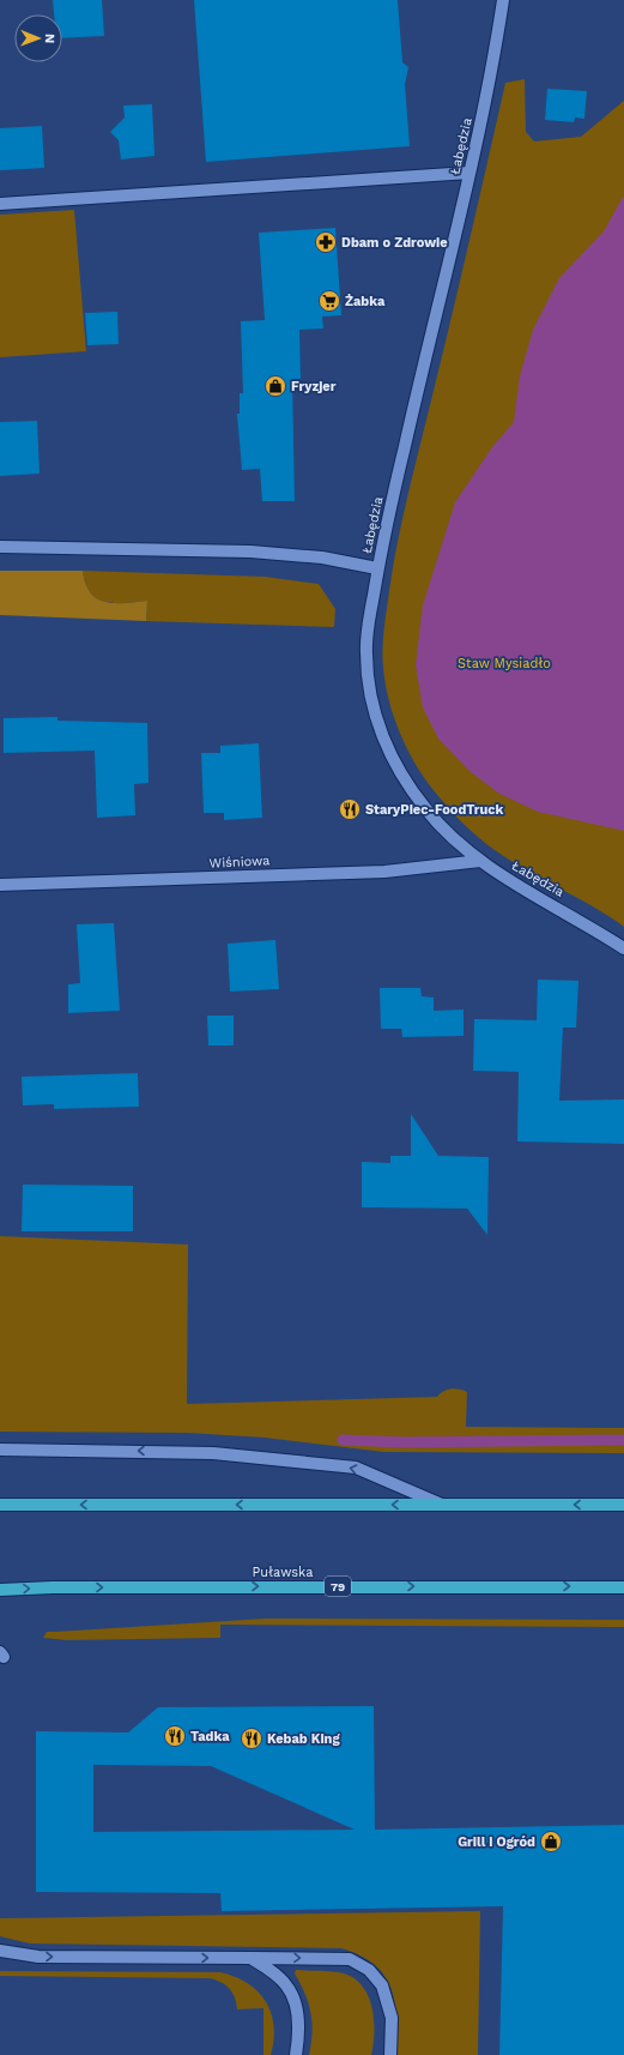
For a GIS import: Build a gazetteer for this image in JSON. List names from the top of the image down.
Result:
{
  "streets": {
    "main road": ["Puławska", "79"],
    "street": ["Łabędzia", "Wiśniowa"]
  },
  "crossings": [
    ["Łabędzia", "Wiśniowa"]
  ],
  "parks": ["Staw Mysiadło"],
  "places": {
    "pharmacy": ["Dbam o Zdrowie"],
    "supermarket": ["Żabka"],
    "shop": ["Fryzjer", "Grill i Ogród"],
    "restaurant": ["StaryPiec-FoodTruck", "Tadka", "Kebab King"]
  },
  "north": "right"
}
